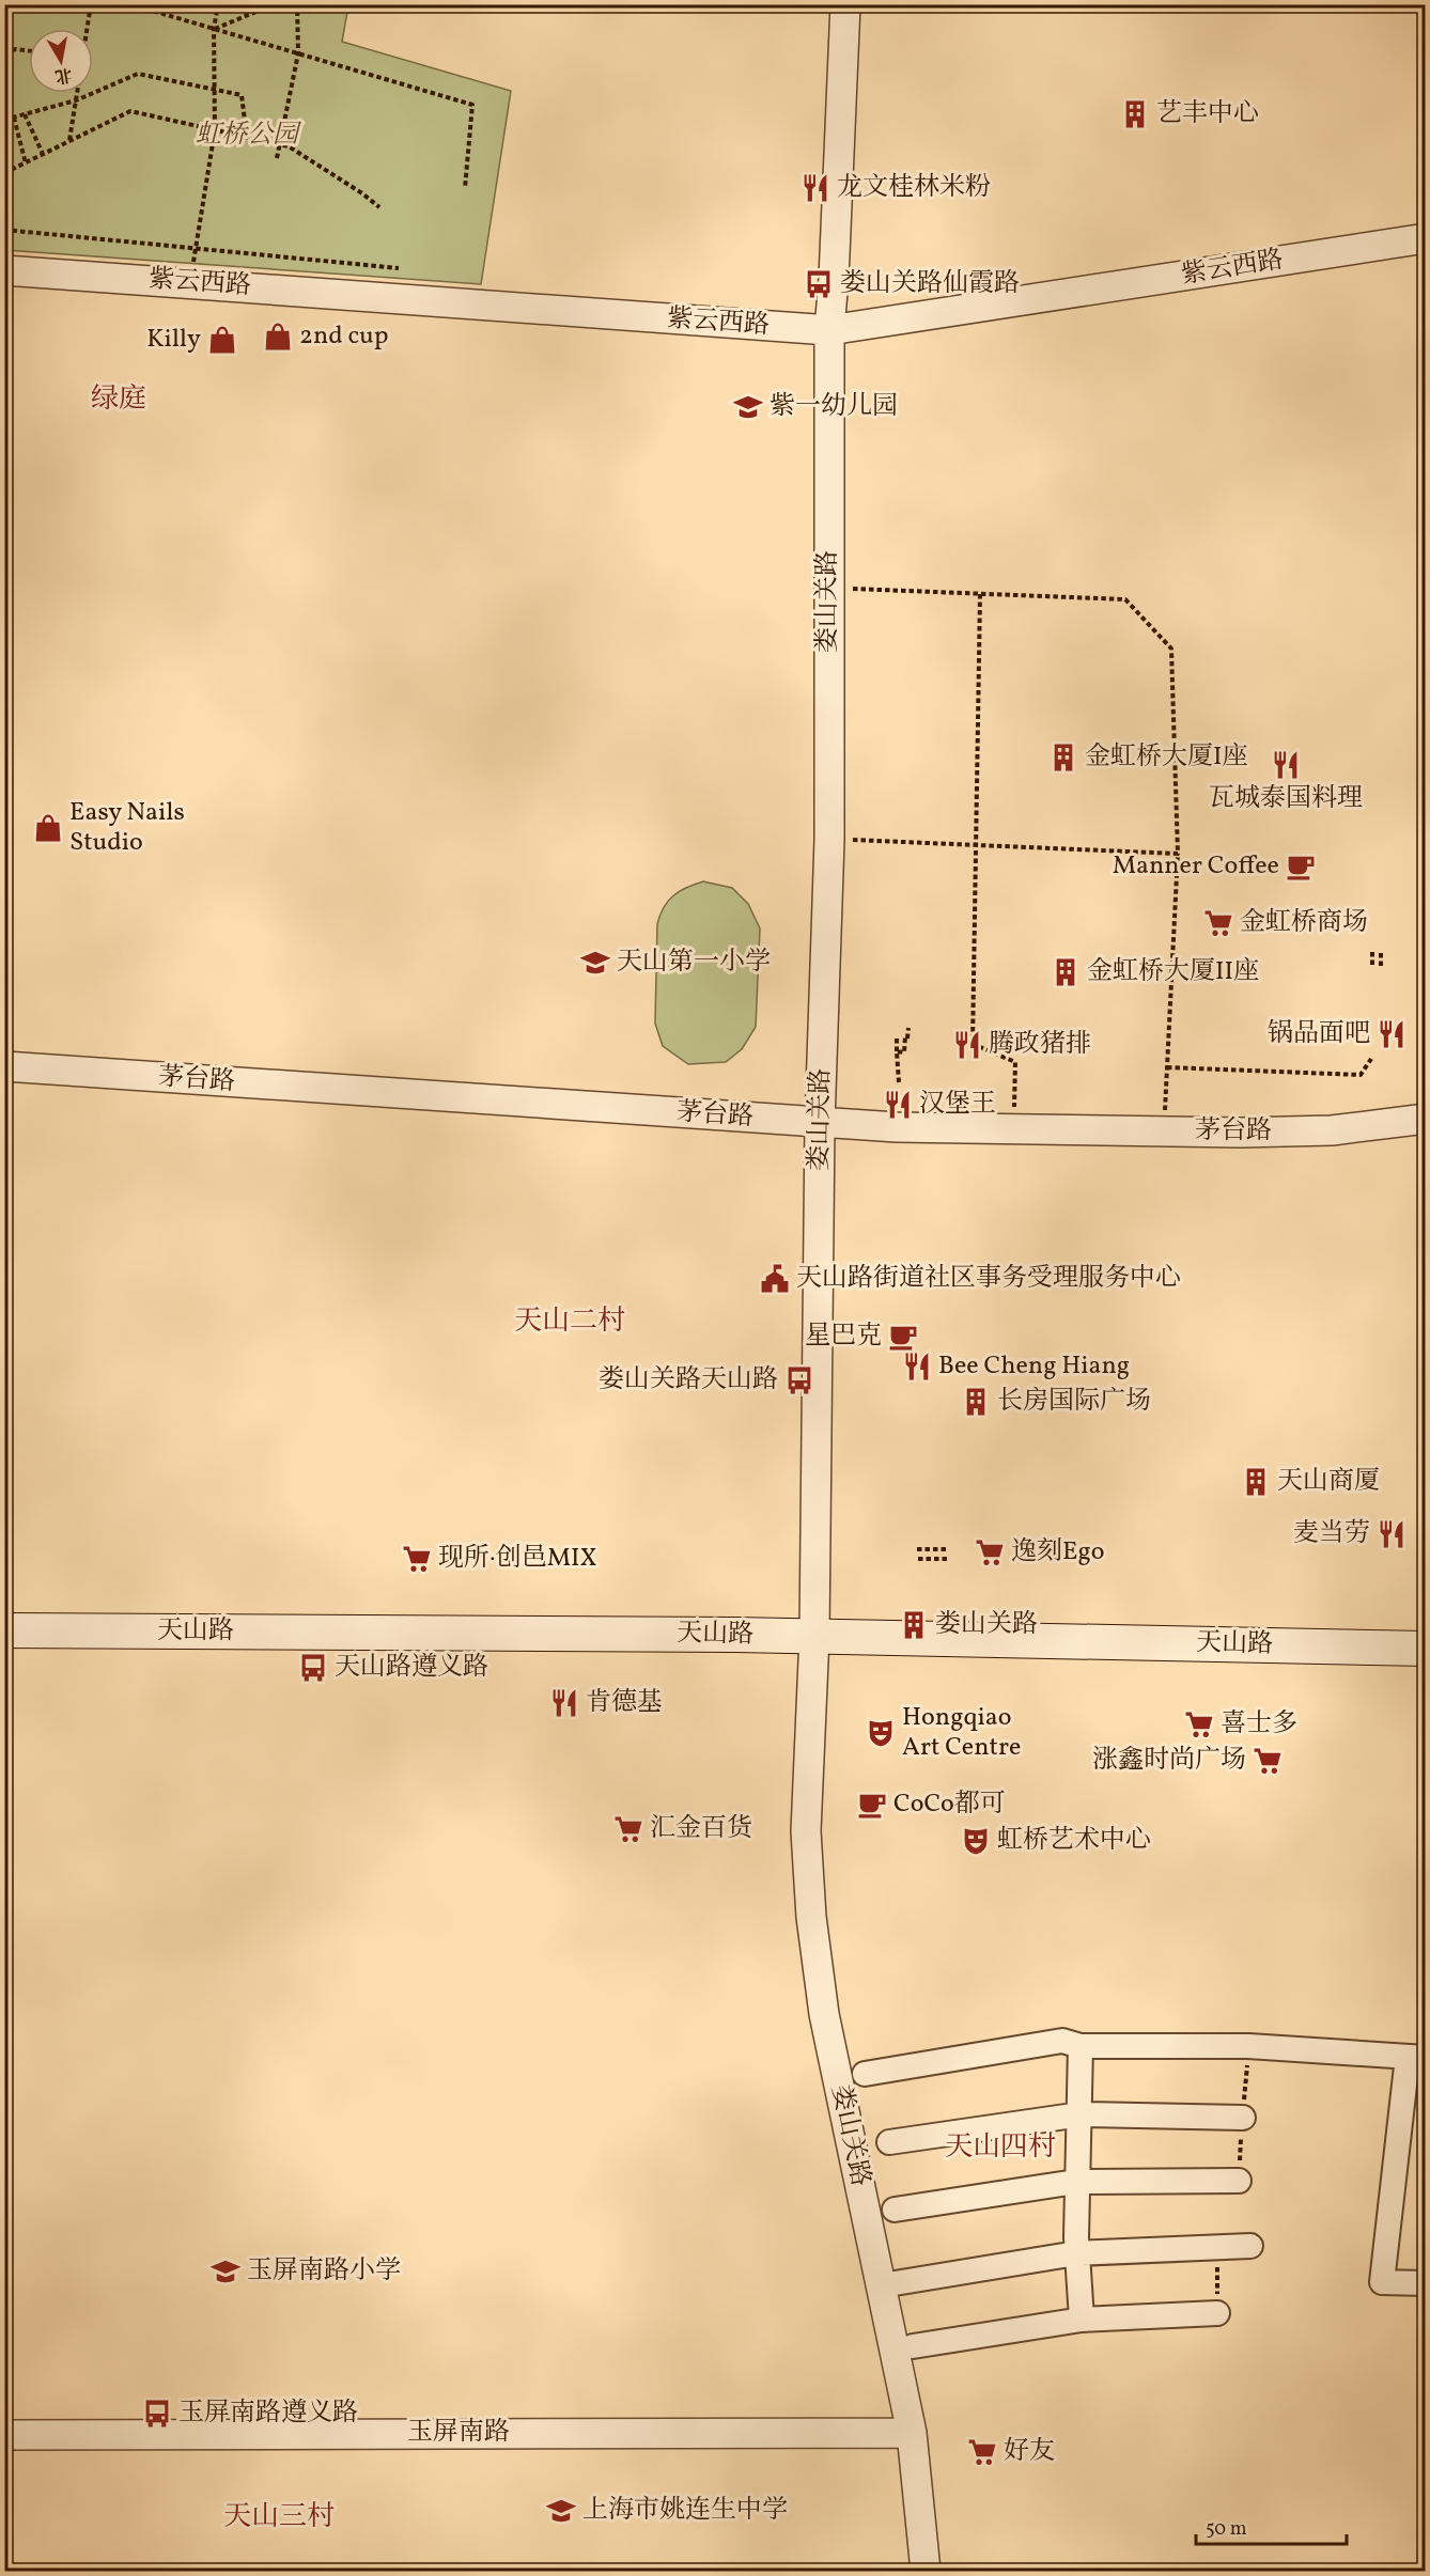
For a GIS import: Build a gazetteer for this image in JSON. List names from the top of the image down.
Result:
{
  "streets": {
    "main road": ["天山路"],
    "street": [
      "紫云西路",
      "娄山关路",
      "茅台路",
      "玉屏南路"
    ]
  },
  "crossings": [
    ["紫云西路", "娄山关路"],
    ["娄山关路", "茅台路"],
    ["娄山关路", "天山路"],
    ["娄山关路", "玉屏南路"]
  ],
  "districts": [
    "绿庭",
    "天山二村",
    "天山四村",
    "天山三村"
  ],
  "parks": ["虹桥公园"],
  "places": {
    "building": [
      "艺丰中心",
      "金虹桥大厦I座",
      "金虹桥大厦II座",
      "长房国际广场",
      "天山商厦",
      "娄山关路"
    ],
    "restaurant": [
      "龙文桂林米粉",
      "瓦城泰国料理",
      "锅品面吧",
      "腾政猪排",
      "汉堡王",
      "Bee Cheng Hiang",
      "麦当劳",
      "肯德基"
    ],
    "bus stop": [
      "娄山关路仙霞路",
      "娄山关路天山路",
      "天山路遵义路",
      "玉屏南路遵义路"
    ],
    "shop": ["2nd cup", "Killy", "Easy Nails Studio"],
    "school or university": [
      "紫一幼儿园",
      "天山第一小学",
      "玉屏南路小学",
      "上海市姚连生中学"
    ],
    "cafe": ["Manner Coffee", "星巴克", "CoCo都可"],
    "supermarket": [
      "金虹桥商场",
      "逸刻Ego",
      "现所·创邑MIX",
      "喜士多",
      "涨鑫时尚广场",
      "汇金百货",
      "好友"
    ],
    "public building": ["天山路街道社区事务受理服务中心"],
    "theatre": ["Hongqiao Art Centre", "虹桥艺术中心"]
  },
  "scale_bar": "50 m",
  "north": "bottom"
}
